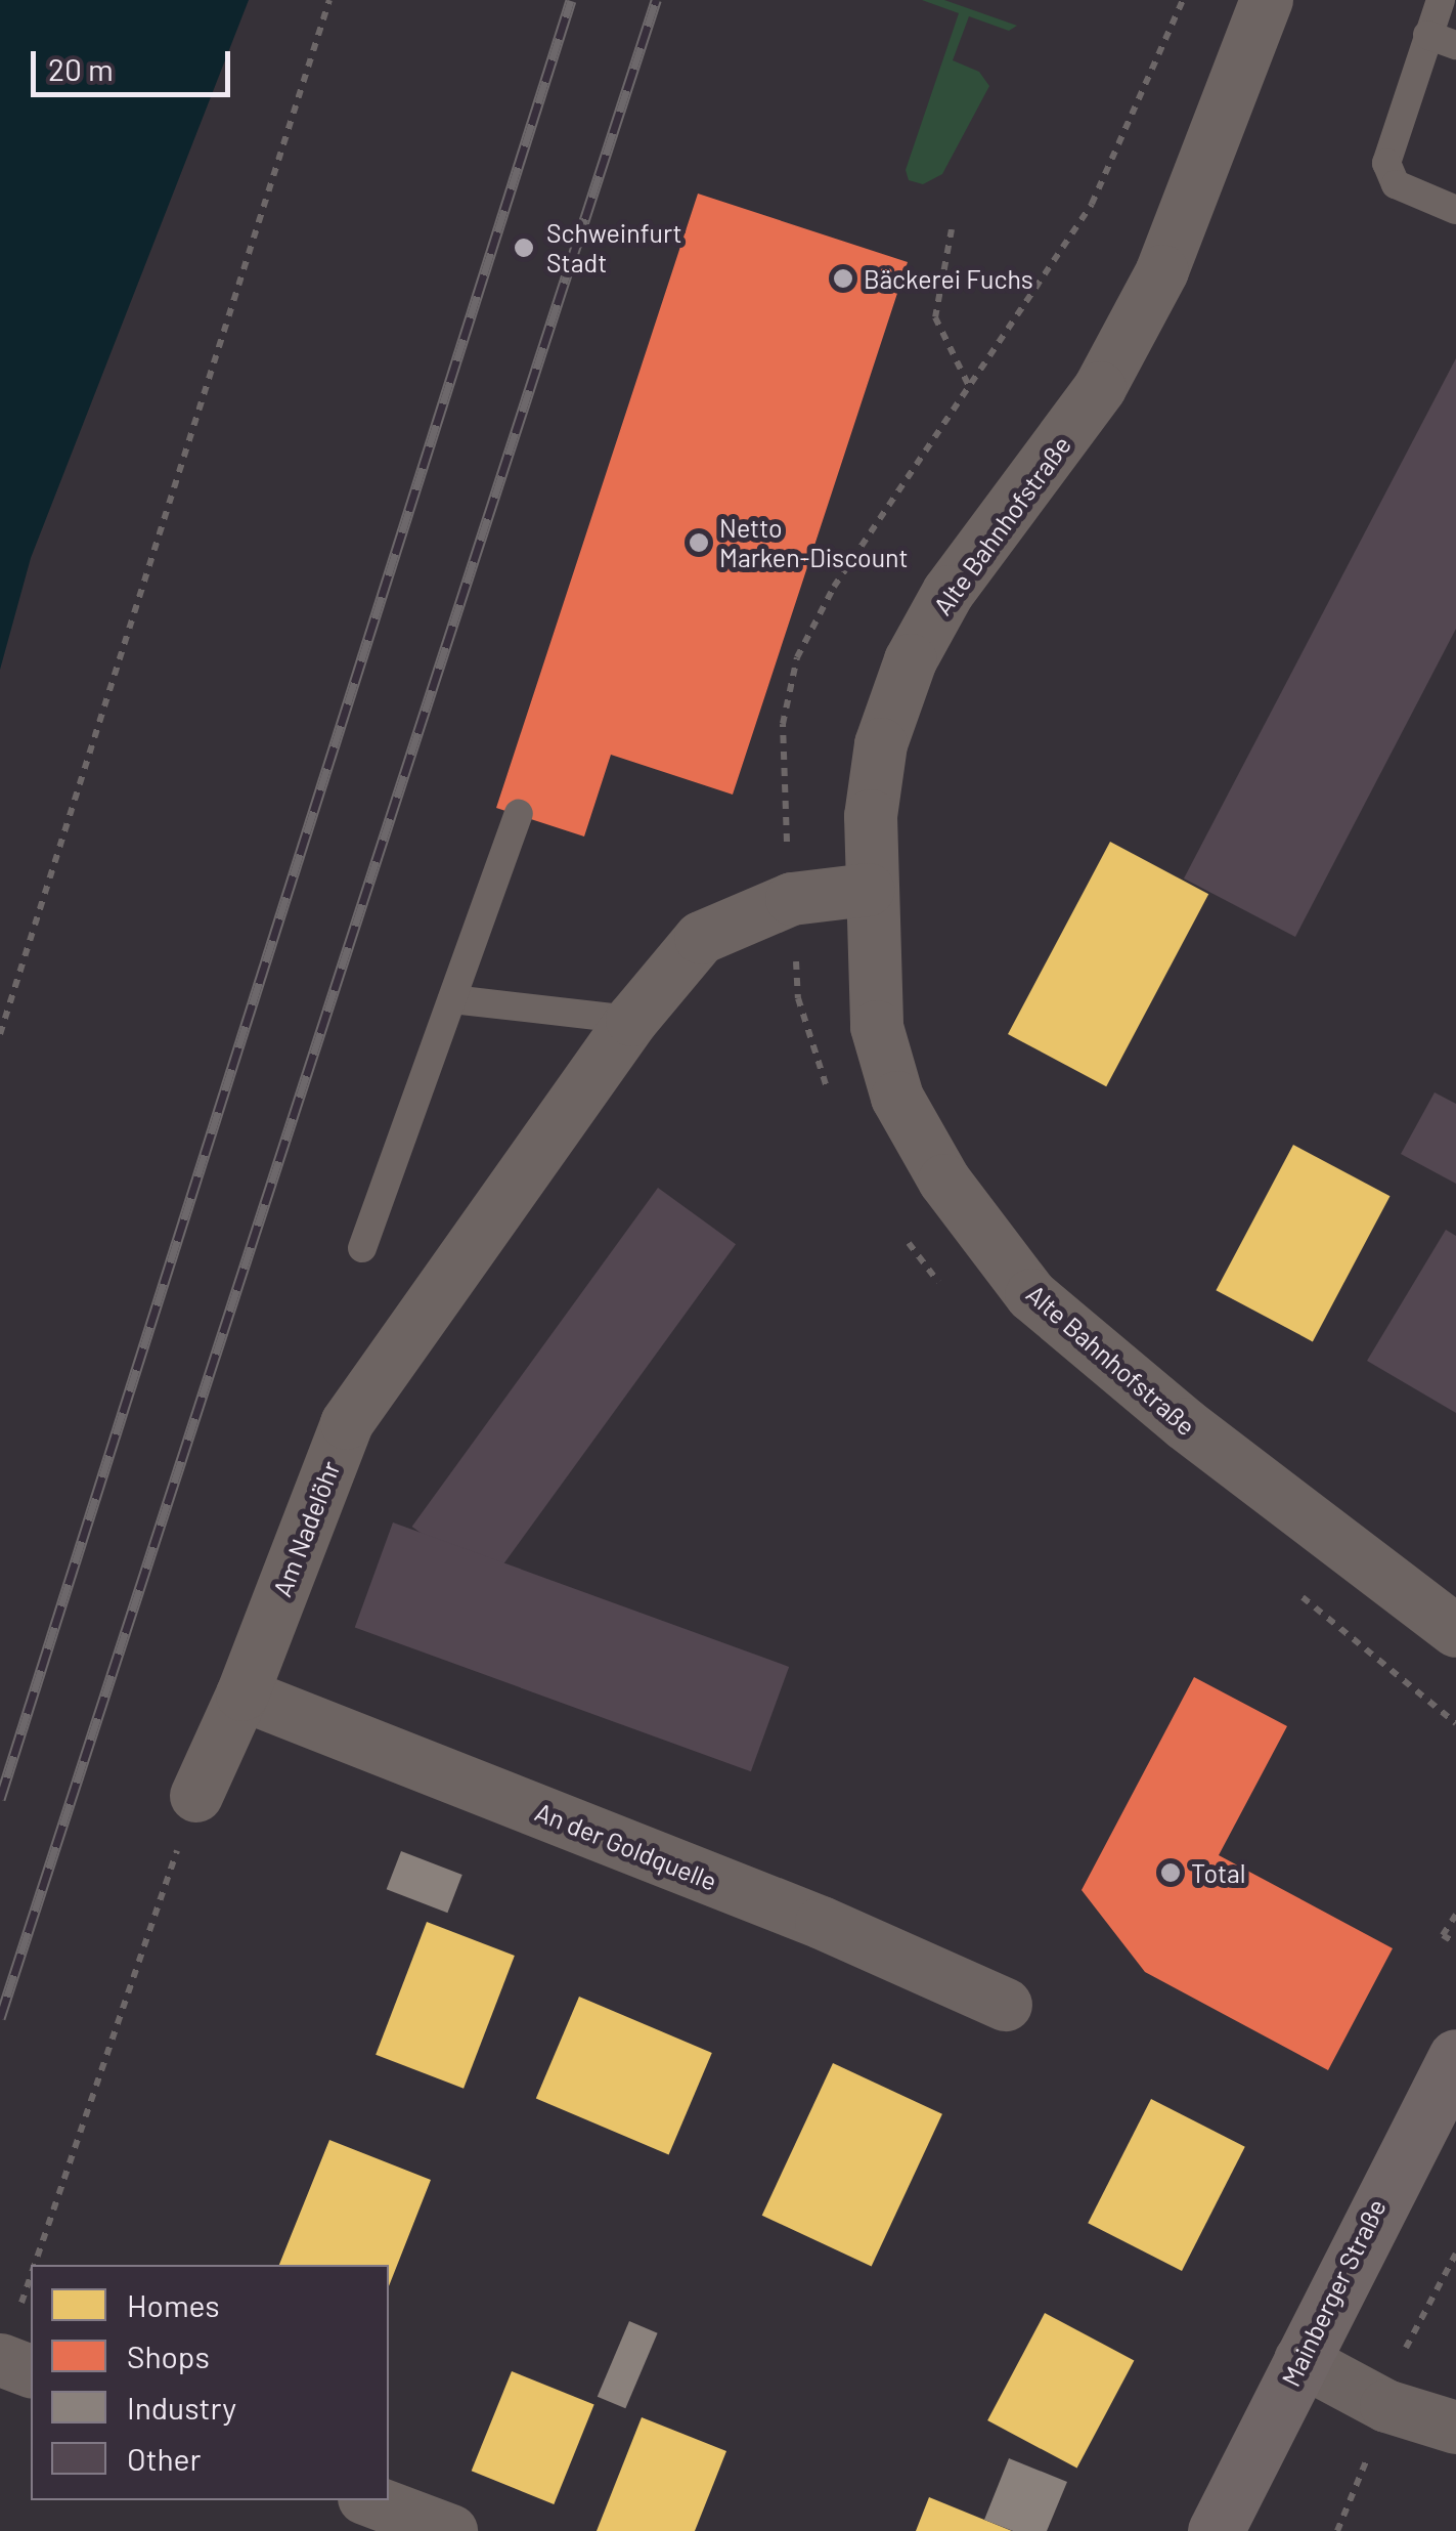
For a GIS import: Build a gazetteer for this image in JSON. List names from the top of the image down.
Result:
{
  "streets": {
    "main road": ["Mainberger Straße"],
    "street": ["Alte Bahnhofstraße", "Am Nadelöhr", "An der Goldquelle"]
  },
  "crossings": [
    ["Alte Bahnhofstraße", "Am Nadelöhr"],
    ["Am Nadelöhr", "An der Goldquelle"]
  ],
  "places": [
    "Schweinfurt Stadt",
    "Bäckerei Fuchs",
    "Netto Marken-Discount",
    "Total"
  ],
  "legend": [
    "Homes",
    "Shops",
    "Industry",
    "Other"
  ],
  "scale_bar": "20 m"
}
